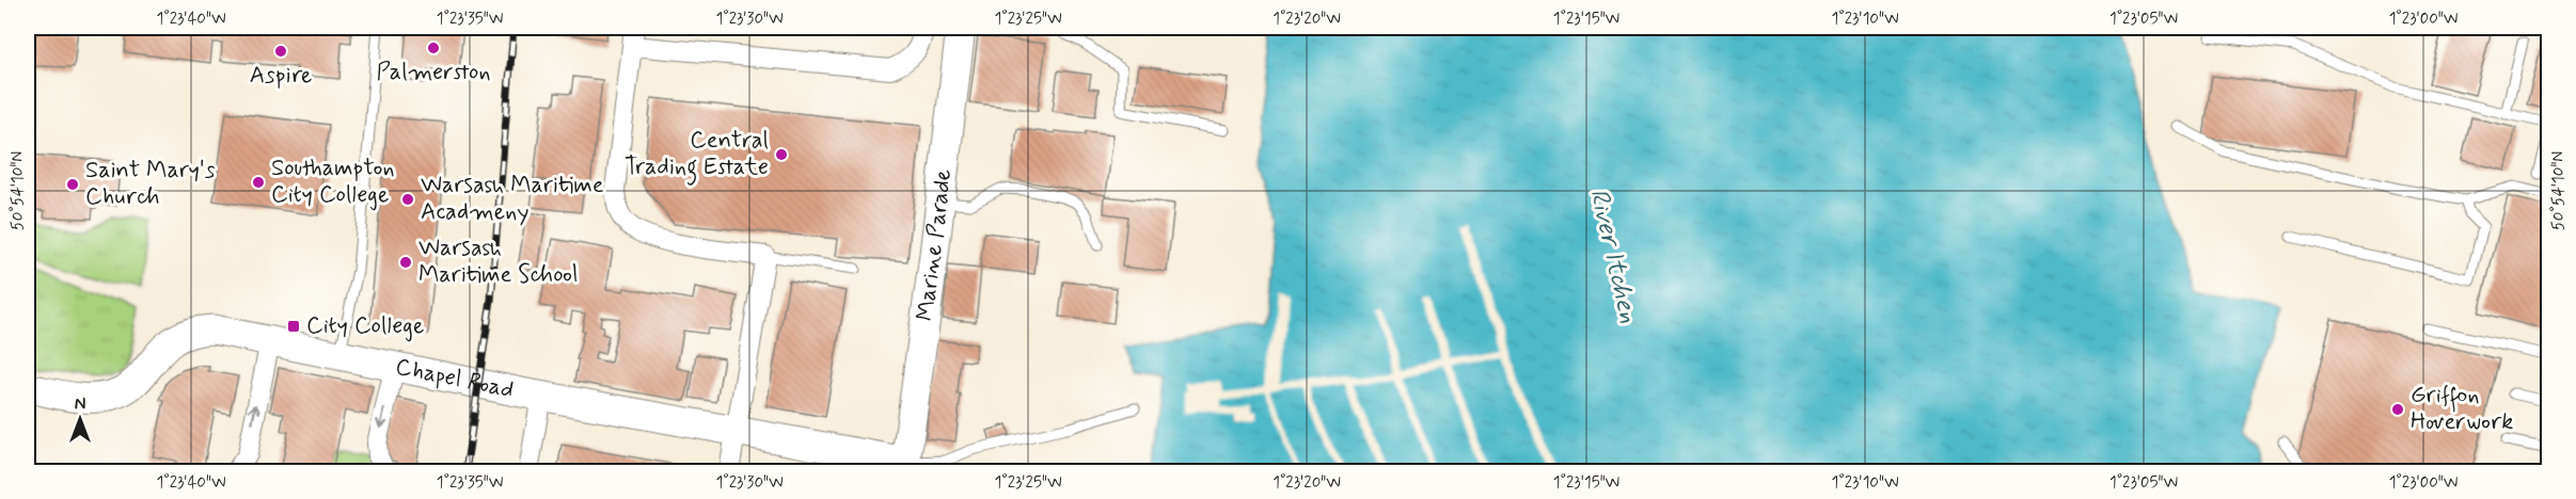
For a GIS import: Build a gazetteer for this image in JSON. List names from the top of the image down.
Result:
{
  "streets": {
    "street": ["Marine Parade", "Chapel Road"]
  },
  "crossings": [
    ["Marine Parade", "Chapel Road"]
  ],
  "water": ["River Itchen"],
  "places": {
    "other": [
      "Palmerston",
      "Aspire",
      "Central Trading Estate",
      "Southampton City College",
      "Saint Mary's Church",
      "Warsash Maritime Acadmeny",
      "Warsash Maritime School",
      "Griffon Hoverwork"
    ],
    "transit": ["City College"]
  },
  "north": "top",
  "coordinates": [
    "1°23'40\"W",
    "1°23'35\"W",
    "1°23'30\"W",
    "1°23'25\"W",
    "1°23'20\"W",
    "1°23'15\"W",
    "1°23'10\"W",
    "1°23'05\"W",
    "1°23'00\"W",
    "50°54'10\"N"
  ]
}
